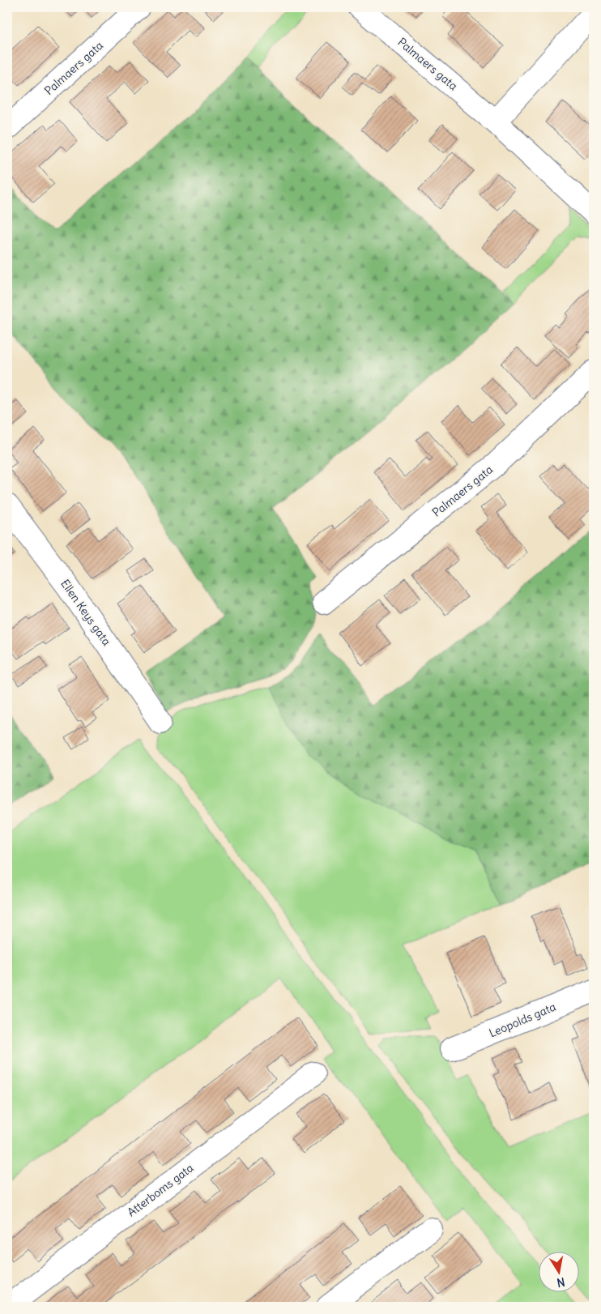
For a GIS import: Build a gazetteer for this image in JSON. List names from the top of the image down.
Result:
{
  "streets": {
    "street": [
      "Palmaers gata",
      "Ellen Keys gata",
      "Leopolds gata",
      "Atterboms gata"
    ]
  },
  "north": "bottom"
}
